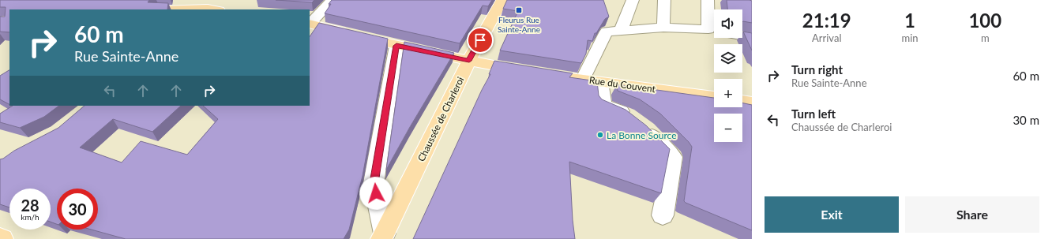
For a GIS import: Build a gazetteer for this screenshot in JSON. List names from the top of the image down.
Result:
{
  "streets": {
    "main road": ["Rue du Couvent", "Chaussée de Charleroi"]
  },
  "places": {
    "transit": ["Fleurus Rue Sainte-Anne"],
    "other": ["La Bonne Source"]
  },
  "page": {
    "eta": [
      "21:19",
      "Arrival",
      "1",
      "min",
      "100",
      "m"
    ],
    "map_buttons": ["+", "−"],
    "turn": ["60 m", "Rue Sainte-Anne"],
    "list": [
      {
        "name": "Turn right",
        "note": "Rue Sainte-Anne",
        "value": "60 m"
      },
      {
        "name": "Turn left",
        "note": "Chaussée de Charleroi",
        "value": "30 m"
      }
    ],
    "speed": "28 km/h",
    "limit": "30",
    "buttons": ["Exit", "Share"]
  }
}
